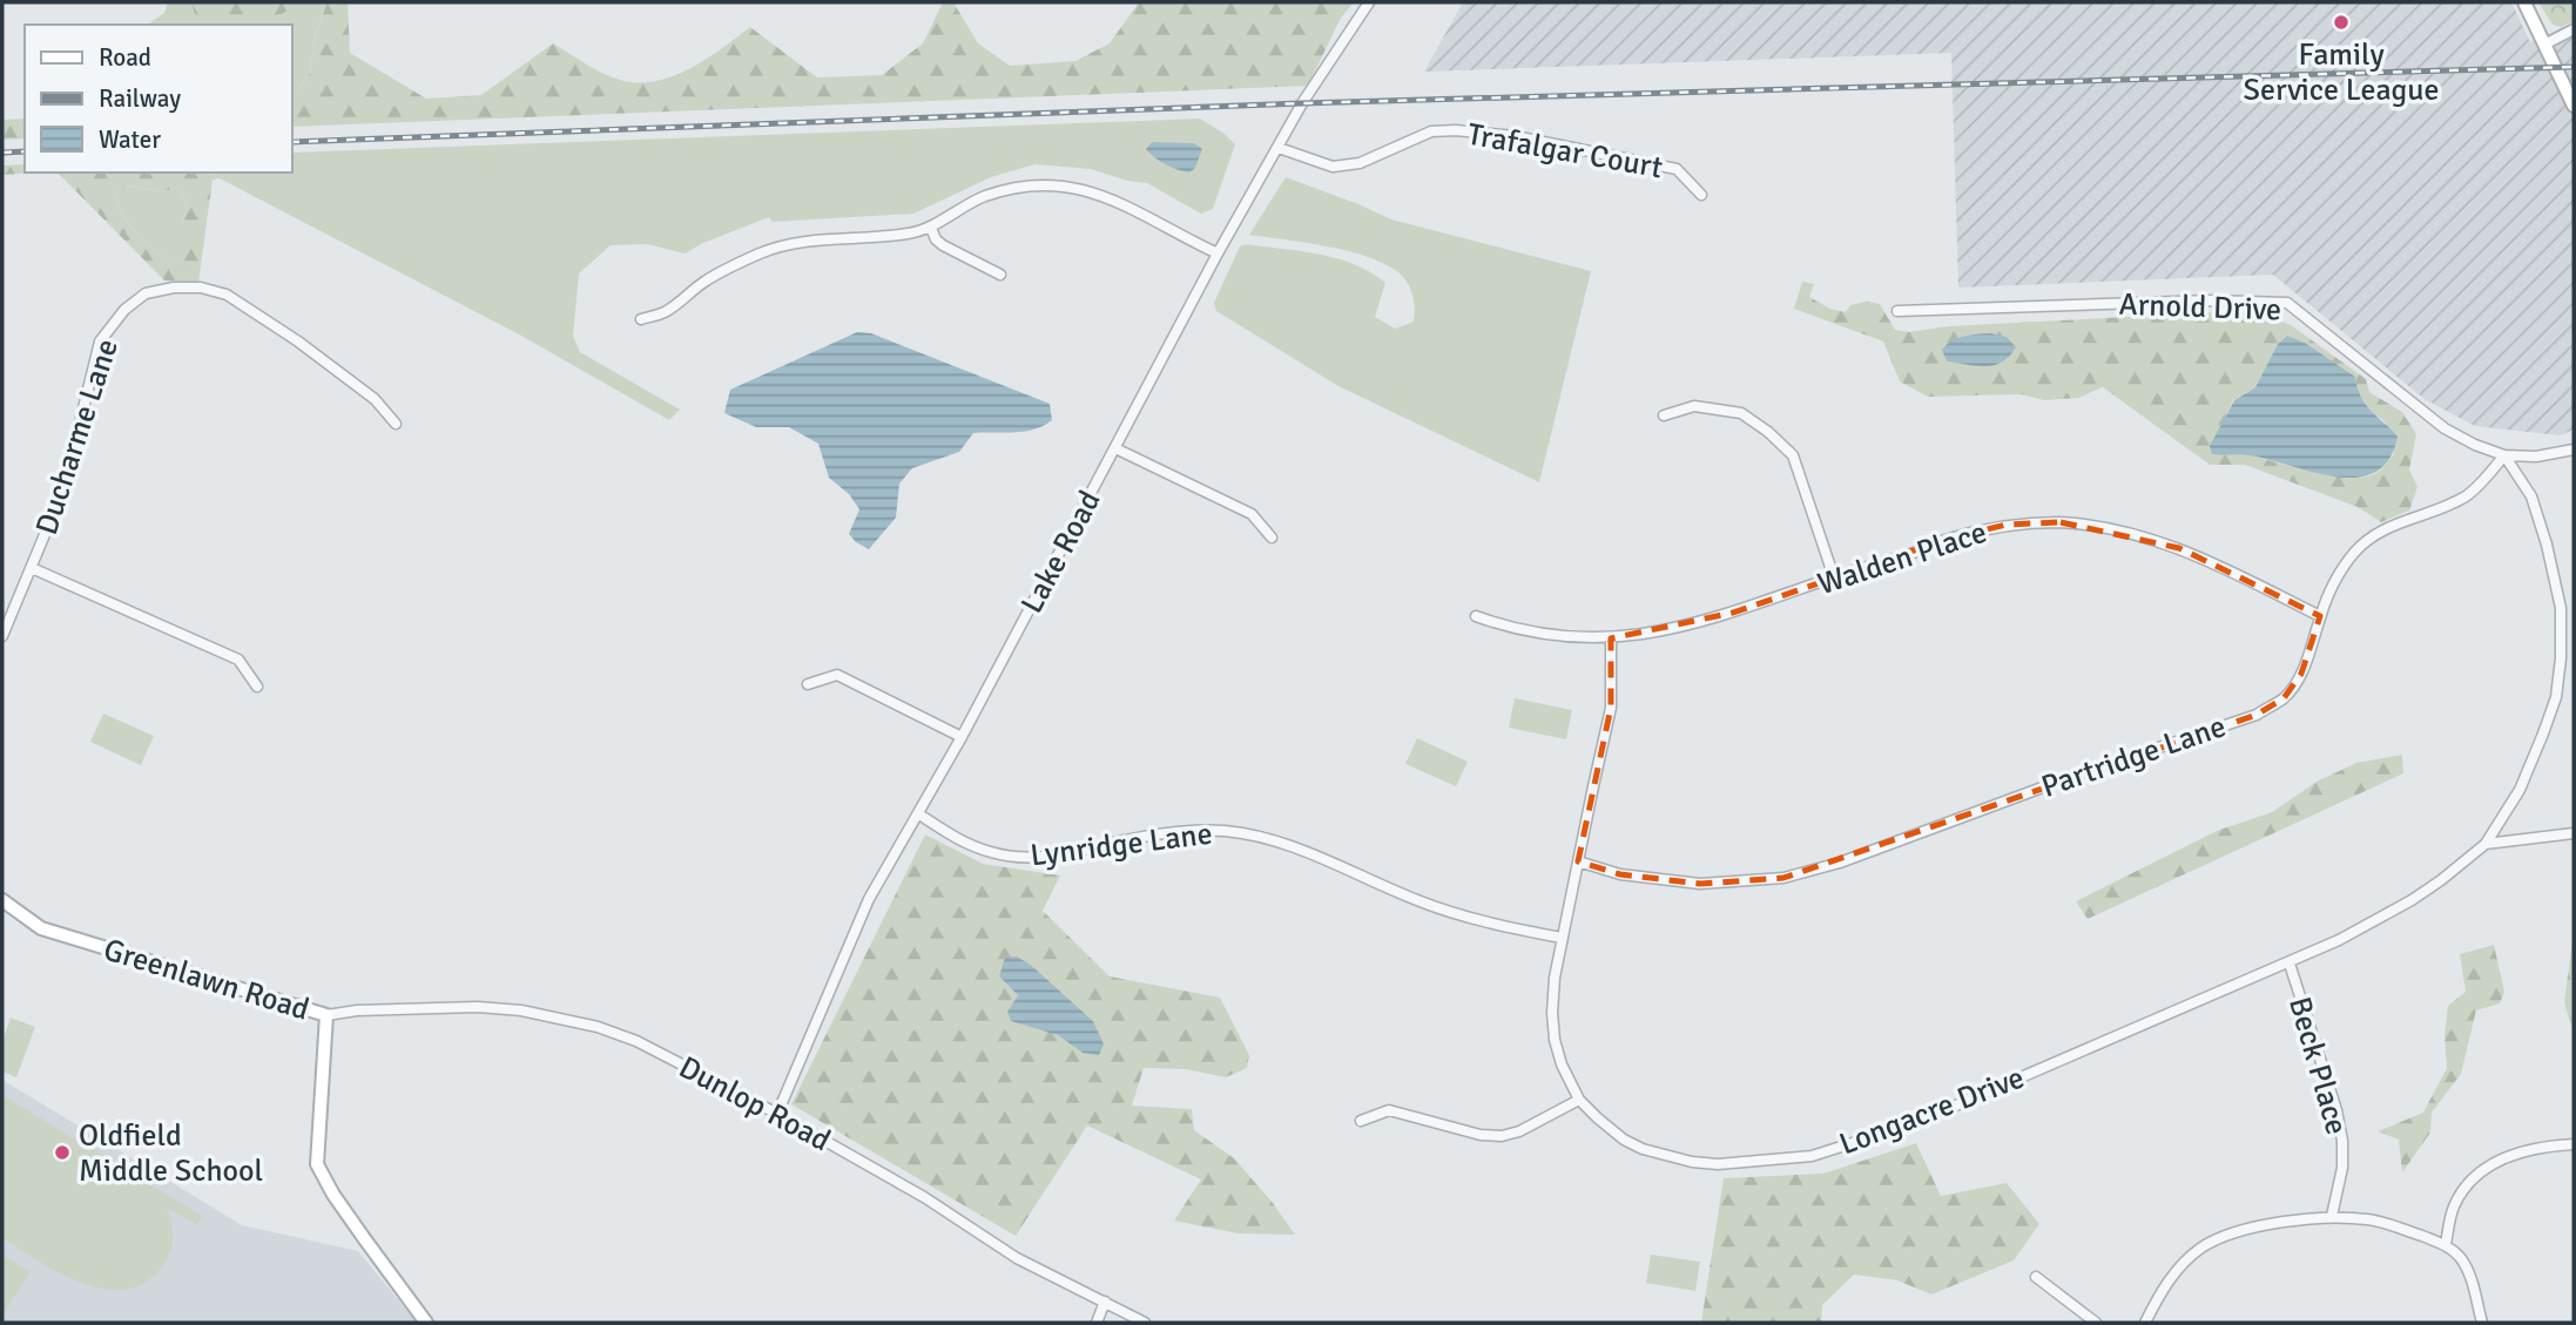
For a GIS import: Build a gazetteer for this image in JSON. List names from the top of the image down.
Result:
{
  "streets": {
    "main road": ["Greenlawn Road"],
    "street": [
      "Trafalgar Court",
      "Arnold Drive",
      "Ducharme Lane",
      "Lake Road",
      "Walden Place",
      "Partridge Lane",
      "Lynridge Lane",
      "Beck Place",
      "Dunlop Road",
      "Longacre Drive"
    ]
  },
  "crossings": [
    ["Trafalgar Court", "Lake Road"],
    ["Arnold Drive", "Partridge Lane"],
    ["Lake Road", "Lynridge Lane"],
    ["Lake Road", "Dunlop Road"],
    ["Walden Place", "Partridge Lane"],
    ["Walden Place", "Longacre Drive"],
    ["Partridge Lane", "Longacre Drive"],
    ["Lynridge Lane", "Longacre Drive"],
    ["Greenlawn Road", "Dunlop Road"],
    ["Beck Place", "Longacre Drive"]
  ],
  "places": ["Family Service League", "Oldfield Middle School"],
  "legend": ["Road", "Railway", "Water"]
}
